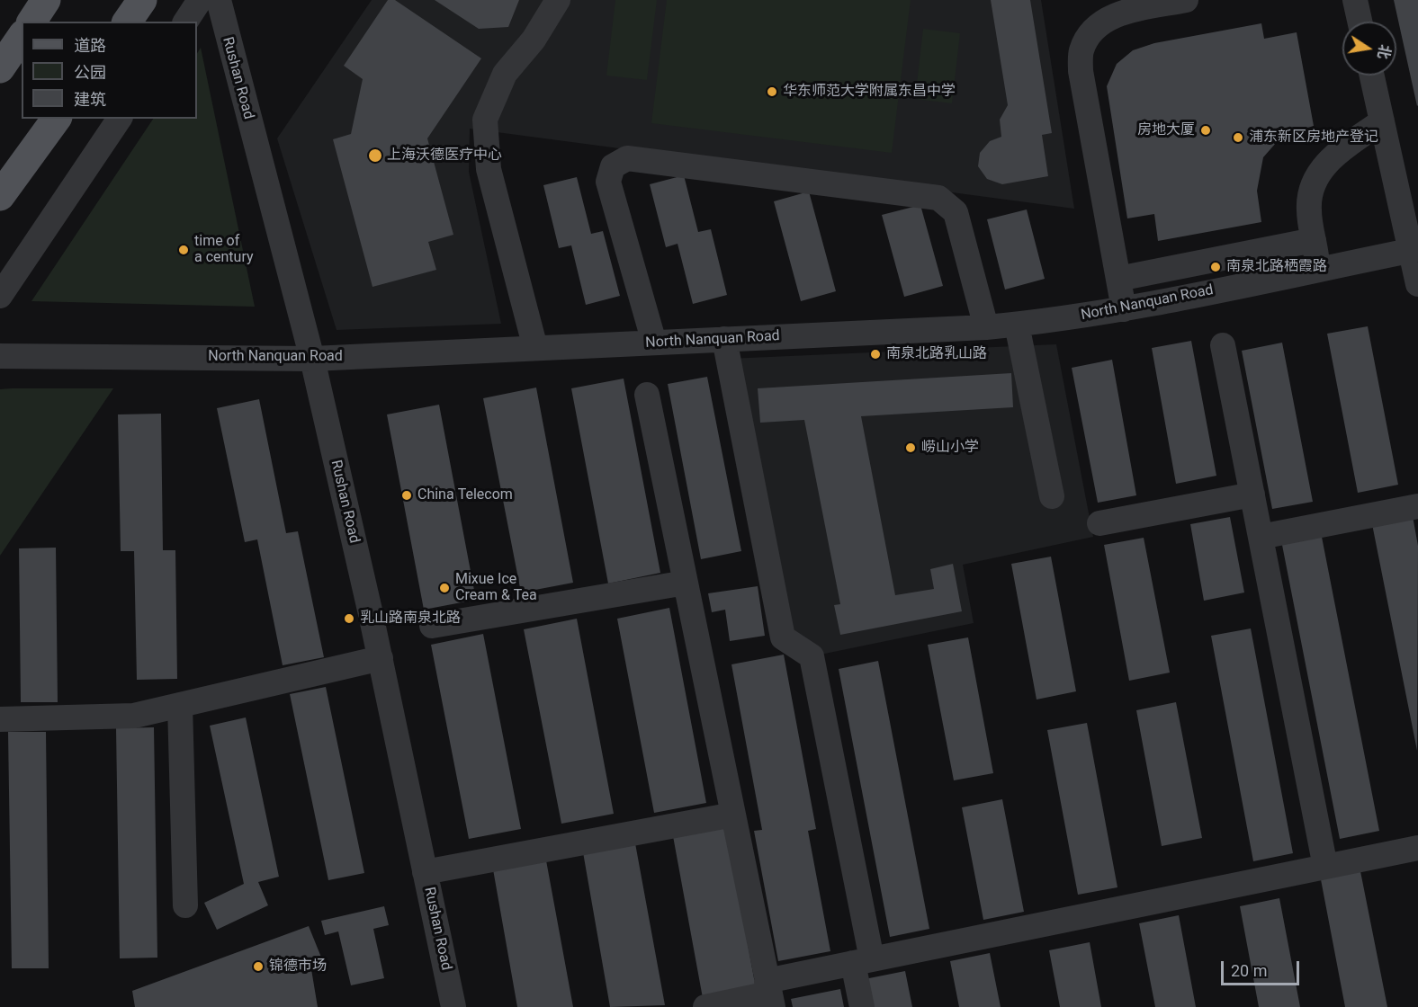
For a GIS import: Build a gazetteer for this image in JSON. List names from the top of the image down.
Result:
{
  "streets": {
    "street": ["Rushan Road", "North Nanquan Road"]
  },
  "crossings": [
    ["Rushan Road", "North Nanquan Road"]
  ],
  "places": [
    "华东师范大学附属东昌中学",
    "房地大厦",
    "浦东新区房地产登记",
    "上海沃德医疗中心",
    "time of a century",
    "南泉北路栖霞路",
    "南泉北路乳山路",
    "崂山小学",
    "China Telecom",
    "Mixue Ice Cream & Tea",
    "乳山路南泉北路",
    "锦德市场"
  ],
  "legend": ["道路", "公园", "建筑"],
  "scale_bar": "20 m",
  "north": "right"
}
